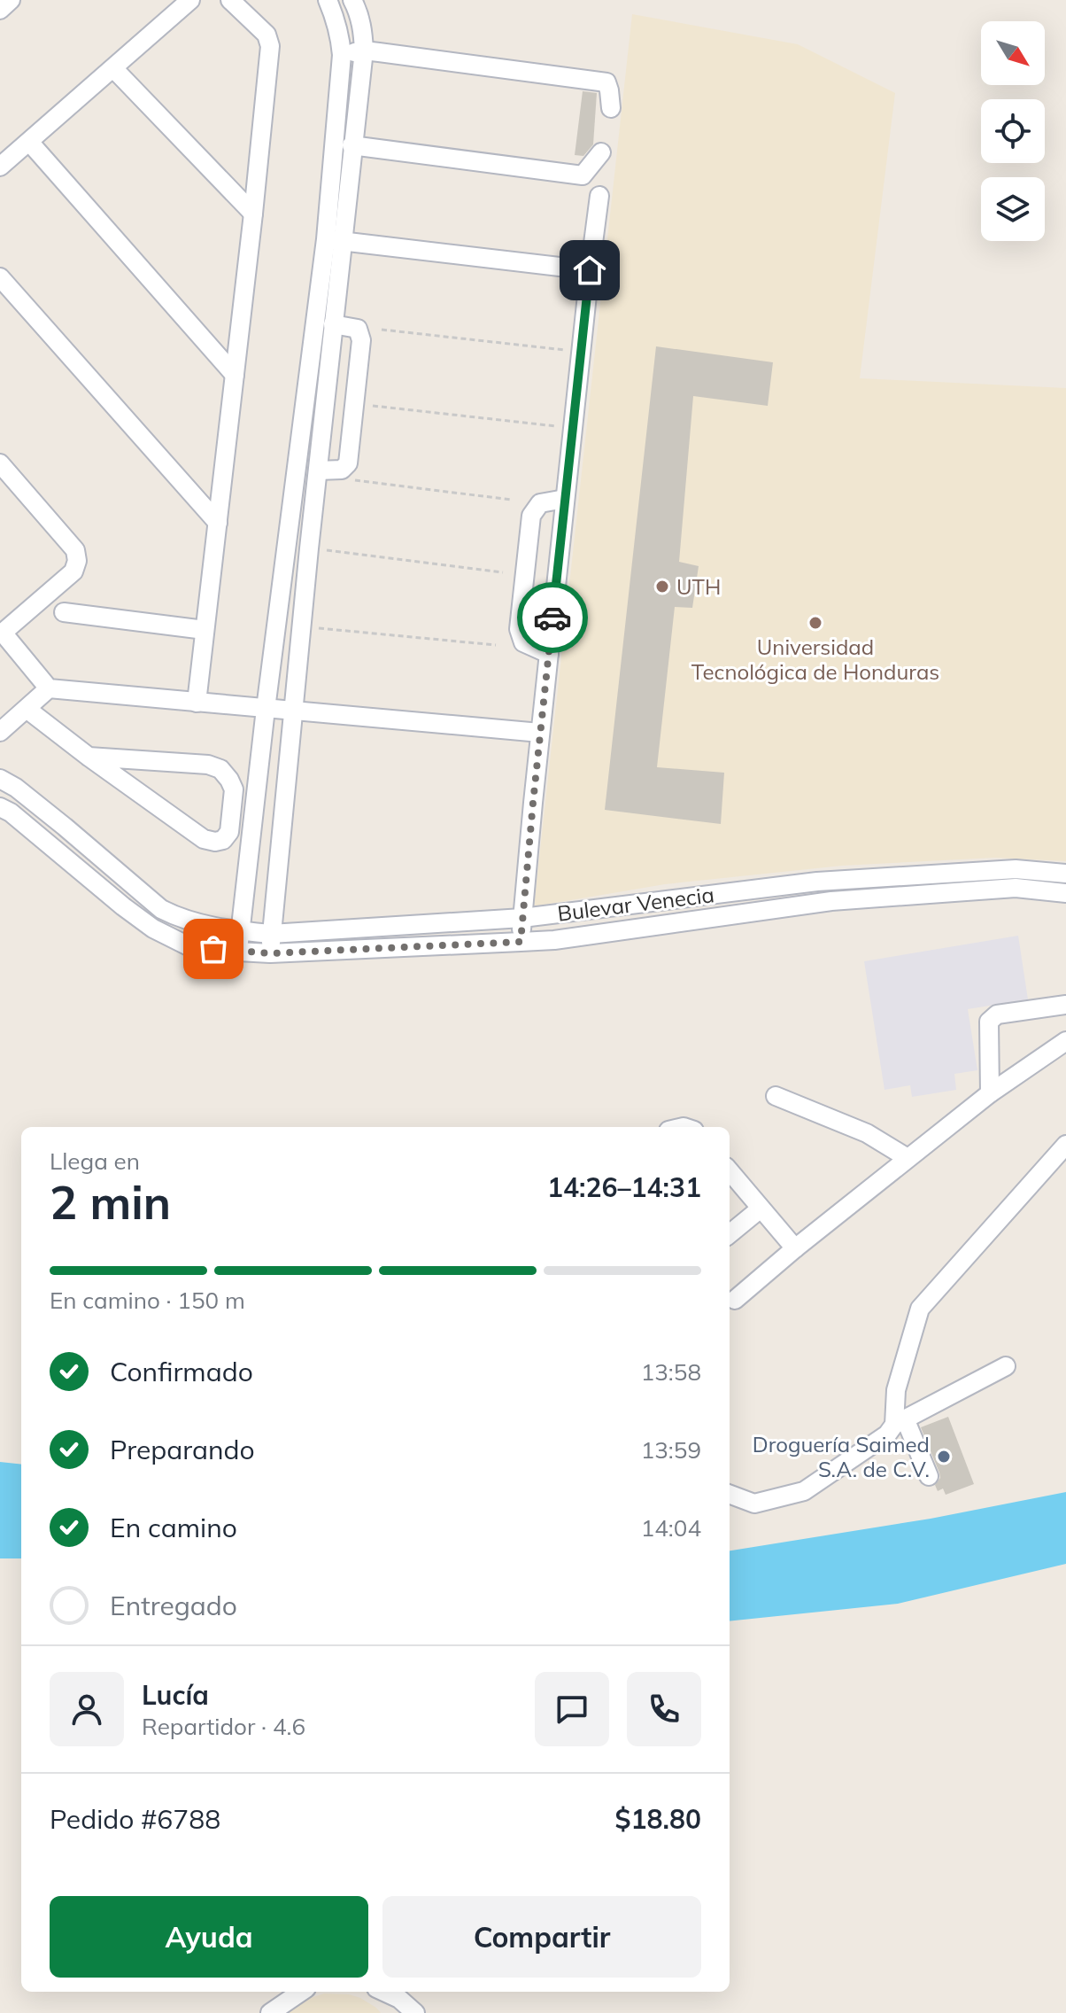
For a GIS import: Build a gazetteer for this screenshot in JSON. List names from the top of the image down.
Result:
{
  "streets": {
    "street": ["Bulevar Venecia"]
  },
  "places": ["UTH", "Universidad Tecnológica de Honduras", "Droguería Saimed S.A. de C.V."],
  "north": "bottom right",
  "page": {
    "heading": ["2 min", "Llega en", "14:26–14:31"],
    "panel": [
      "Lucía",
      "Repartidor · 4.6",
      "Pedido #6788",
      "$18.80"
    ],
    "bar": "En camino · 150 m",
    "list": [
      ["Confirmado", "13:58"],
      ["Preparando", "13:59"],
      ["En camino", "14:04"],
      "Entregado"
    ],
    "buttons": ["Ayuda", "Compartir"]
  }
}
